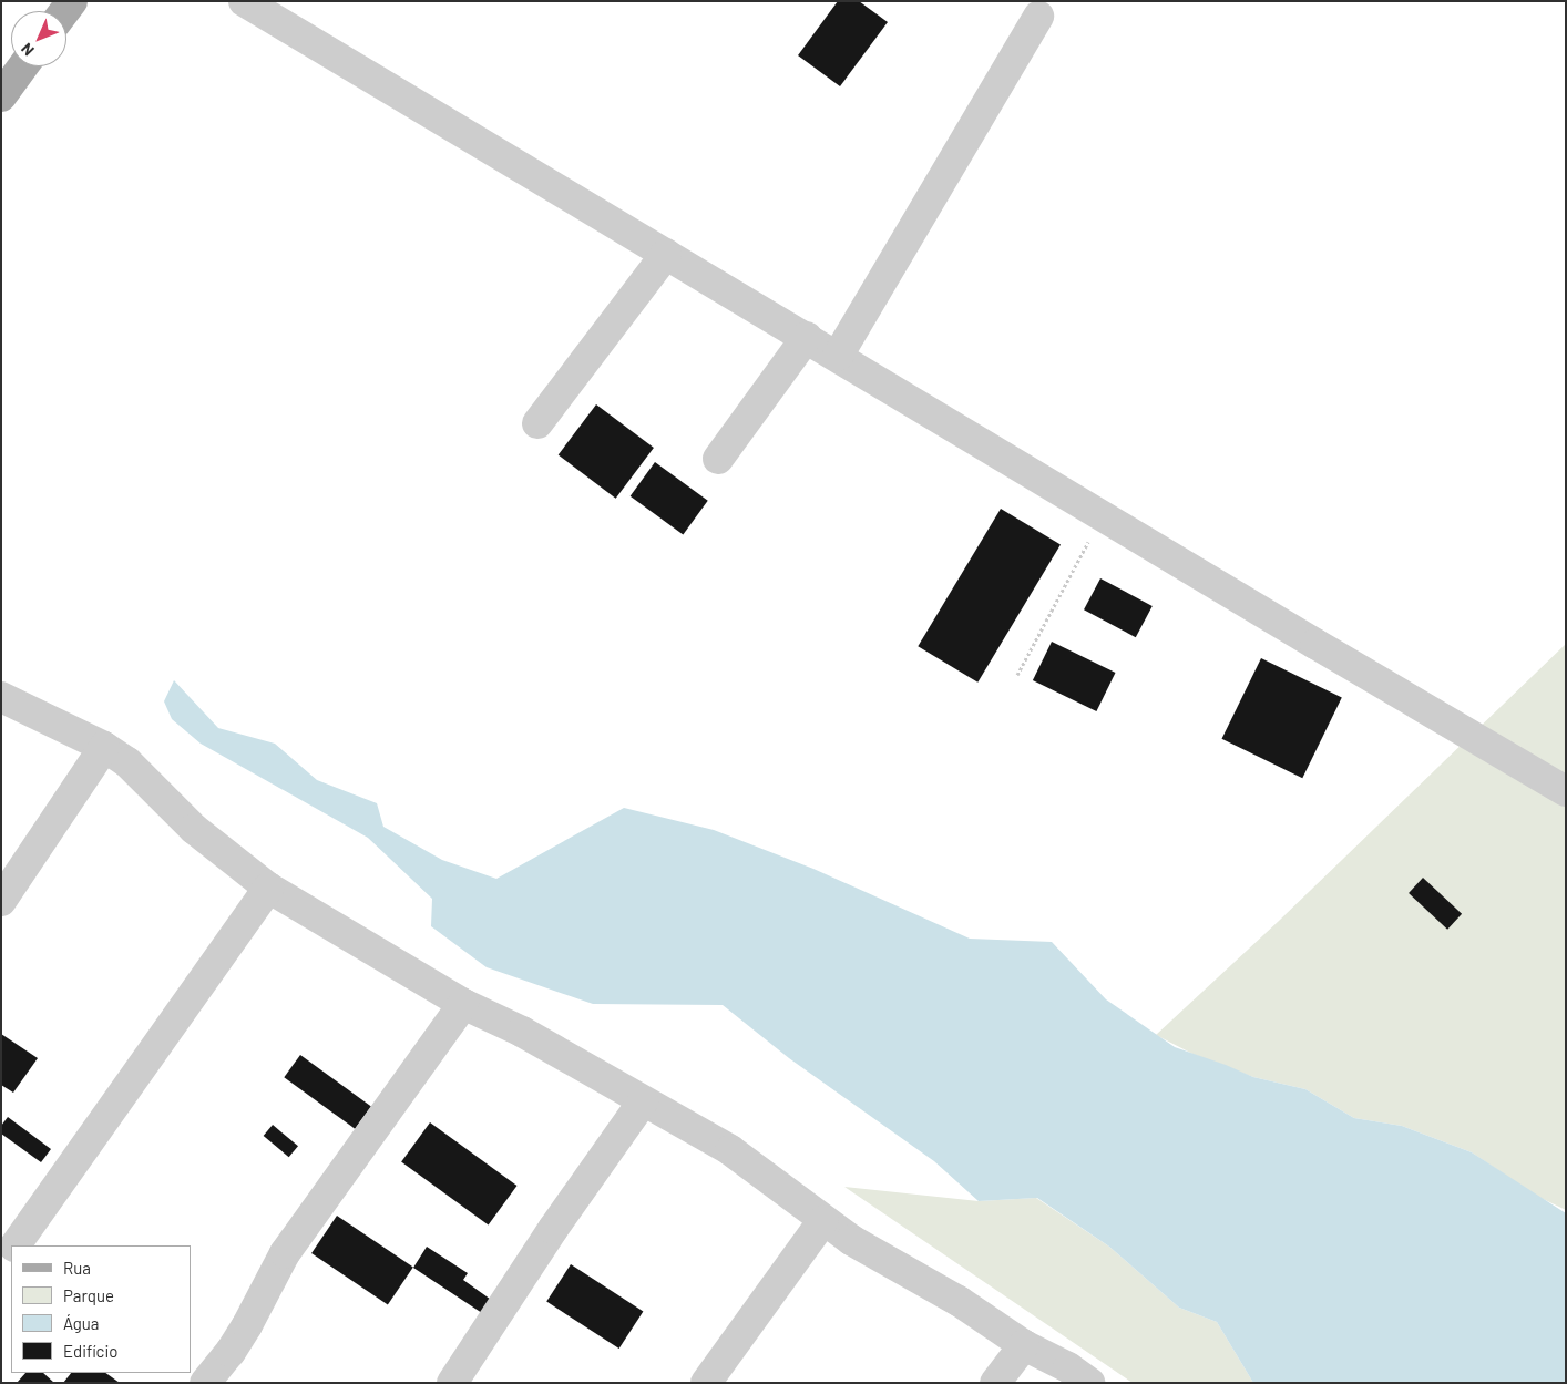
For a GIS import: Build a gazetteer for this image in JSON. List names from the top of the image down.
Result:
{
  "legend": [
    "Rua",
    "Parque",
    "Água",
    "Edifício"
  ],
  "north": "bottom left"
}
